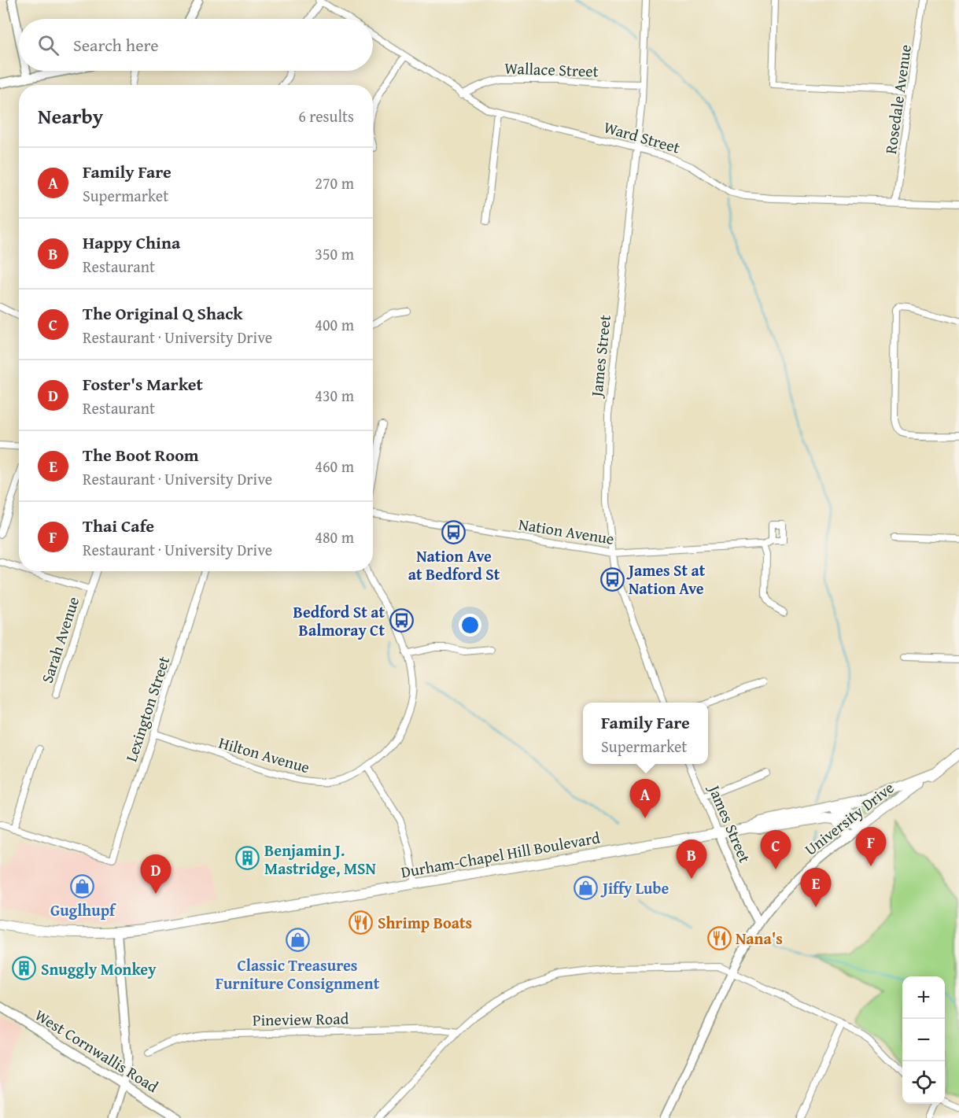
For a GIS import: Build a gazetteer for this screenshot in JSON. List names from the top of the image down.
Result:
{
  "streets": {
    "main road": ["University Drive", "Durham-Chapel Hill Boulevard"],
    "street": [
      "Wallace Street",
      "Rosedale Avenue",
      "Ward Street",
      "James Street",
      "Nation Avenue",
      "Sarah Avenue",
      "Lexington Street",
      "Hilton Avenue",
      "Pineview Road",
      "West Cornwallis Road"
    ]
  },
  "crossings": [
    ["Wallace Street", "Ward Street"],
    ["Wallace Street", "James Street"],
    ["Rosedale Avenue", "Ward Street"],
    ["Ward Street", "James Street"],
    ["James Street", "Nation Avenue"],
    ["James Street", "University Drive"],
    ["James Street", "Durham-Chapel Hill Boulevard"],
    ["Lexington Street", "Hilton Avenue"],
    ["University Drive", "Durham-Chapel Hill Boulevard"]
  ],
  "places": {
    "bus stop": ["Nation Ave at Bedford St", "James St at Nation Ave", "Bedford St at Balmoray Ct"],
    "building": ["Benjamin J. Mastridge, MSN", "Snuggly Monkey"],
    "shop": ["Guglhupf", "Jiffy Lube", "Classic Treasures Furniture Consignment"],
    "restaurant": ["Shrimp Boats", "Nana's"]
  },
  "page": {
    "search": "Search here",
    "heading": ["Nearby", "6 results"],
    "list": [
      {
        "mark": "A",
        "name": "Family Fare",
        "note": "Supermarket",
        "value": "270 m"
      },
      {
        "mark": "B",
        "name": "Happy China",
        "note": "Restaurant",
        "value": "350 m"
      },
      {
        "mark": "C",
        "name": "The Original Q Shack",
        "note": "Restaurant · University Drive",
        "value": "400 m"
      },
      {
        "mark": "D",
        "name": "Foster's Market",
        "note": "Restaurant",
        "value": "430 m"
      },
      {
        "mark": "E",
        "name": "The Boot Room",
        "note": "Restaurant · University Drive",
        "value": "460 m"
      },
      {
        "mark": "F",
        "name": "Thai Cafe",
        "note": "Restaurant · University Drive",
        "value": "480 m"
      }
    ],
    "popup": ["Family Fare", "Supermarket"],
    "pins": [
      "A",
      "F",
      "C",
      "B",
      "D",
      "E"
    ],
    "map_buttons": ["+", "−"]
  }
}
